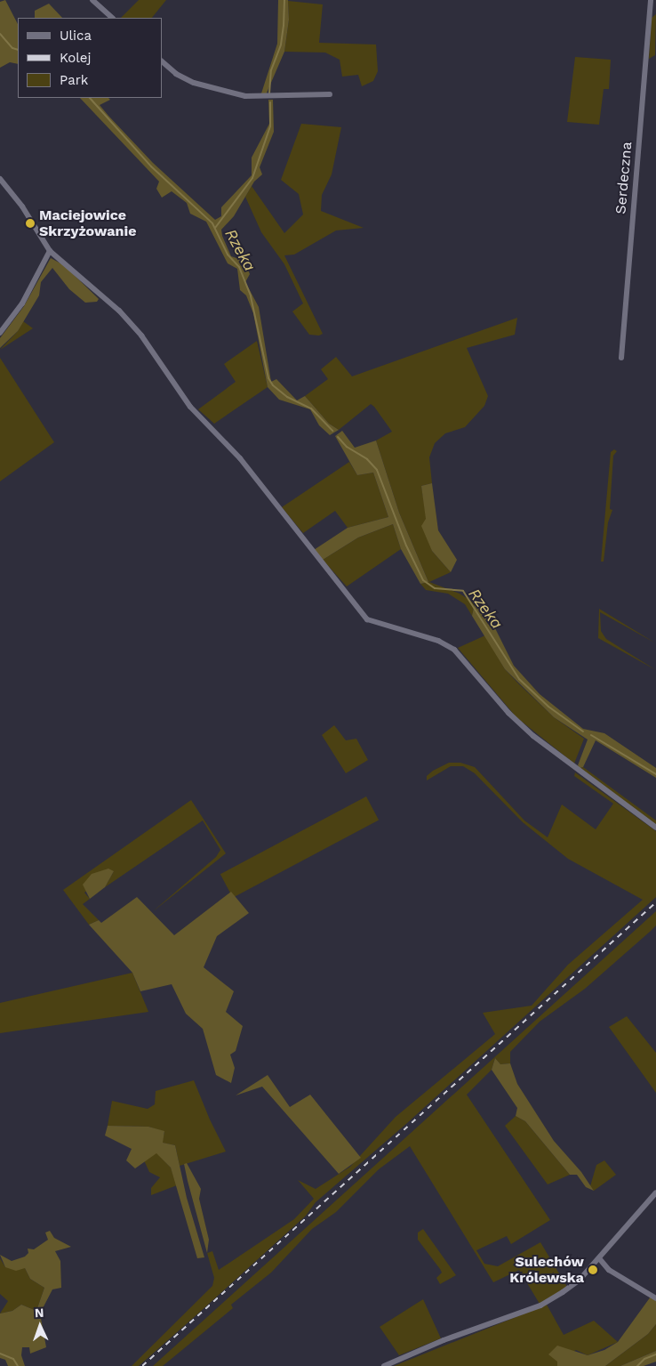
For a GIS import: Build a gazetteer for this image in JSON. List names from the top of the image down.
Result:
{
  "streets": {
    "street": ["Serdeczna"]
  },
  "water": ["Rzeka"],
  "places": ["Maciejowice Skrzyżowanie", "Sulechów Królewska"],
  "legend": ["Ulica", "Kolej", "Park"],
  "north": "top"
}
